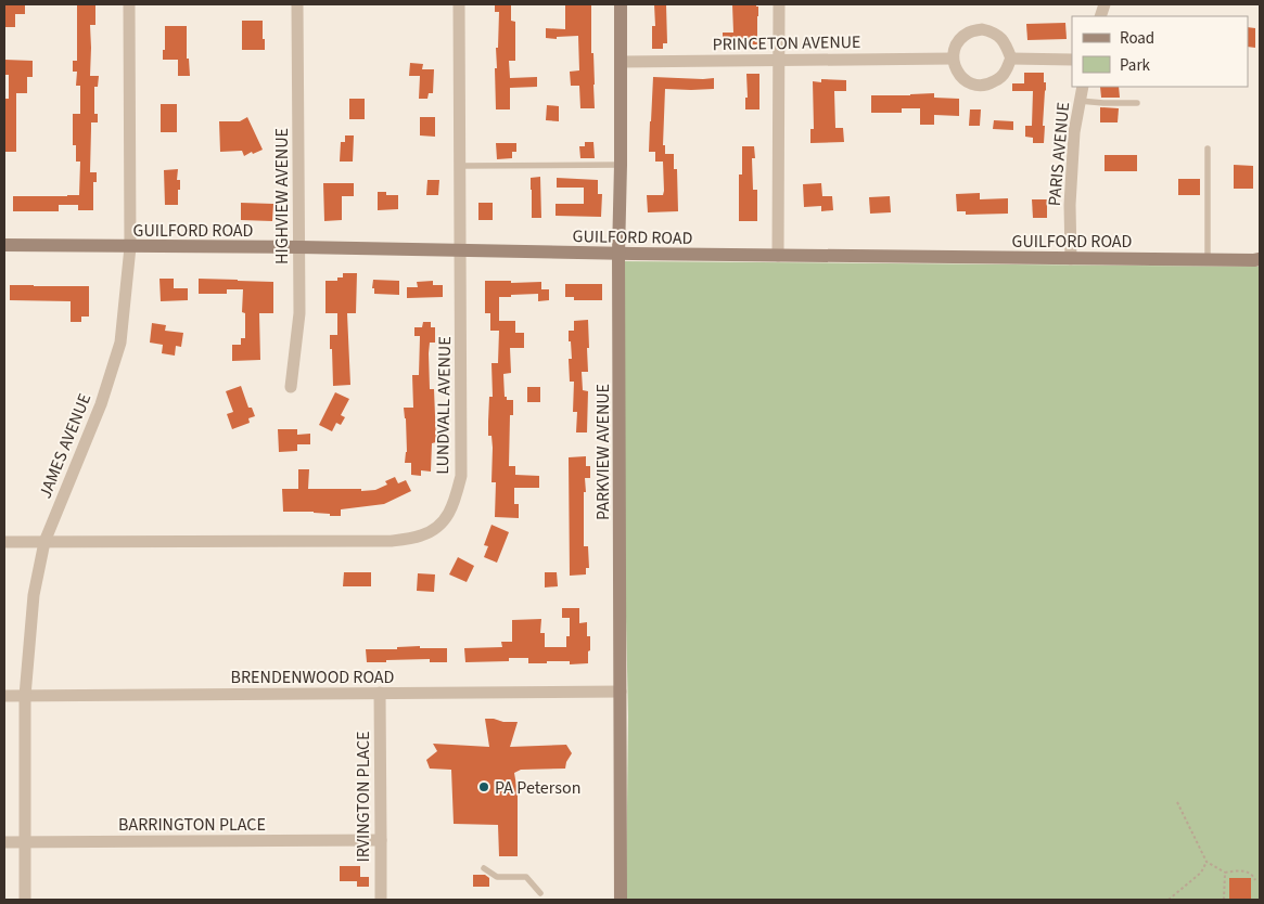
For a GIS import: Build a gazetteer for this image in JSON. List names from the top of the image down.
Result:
{
  "streets": {
    "street": [
      "PRINCETON AVENUE",
      "PARIS AVENUE",
      "HIGHVIEW AVENUE",
      "GUILFORD ROAD",
      "LUNDVALL AVENUE",
      "JAMES AVENUE",
      "PARKVIEW AVENUE",
      "BRENDENWOOD ROAD",
      "IRVINGTON PLACE",
      "BARRINGTON PLACE"
    ]
  },
  "crossings": [
    ["PRINCETON AVENUE", "PARKVIEW AVENUE"],
    ["PARIS AVENUE", "GUILFORD ROAD"],
    ["HIGHVIEW AVENUE", "GUILFORD ROAD"],
    ["GUILFORD ROAD", "LUNDVALL AVENUE"],
    ["GUILFORD ROAD", "JAMES AVENUE"],
    ["GUILFORD ROAD", "PARKVIEW AVENUE"],
    ["LUNDVALL AVENUE", "JAMES AVENUE"],
    ["JAMES AVENUE", "BRENDENWOOD ROAD"],
    ["JAMES AVENUE", "BARRINGTON PLACE"],
    ["PARKVIEW AVENUE", "BRENDENWOOD ROAD"],
    ["BRENDENWOOD ROAD", "IRVINGTON PLACE"],
    ["IRVINGTON PLACE", "BARRINGTON PLACE"]
  ],
  "places": ["PA Peterson"],
  "legend": ["Road", "Park"]
}
